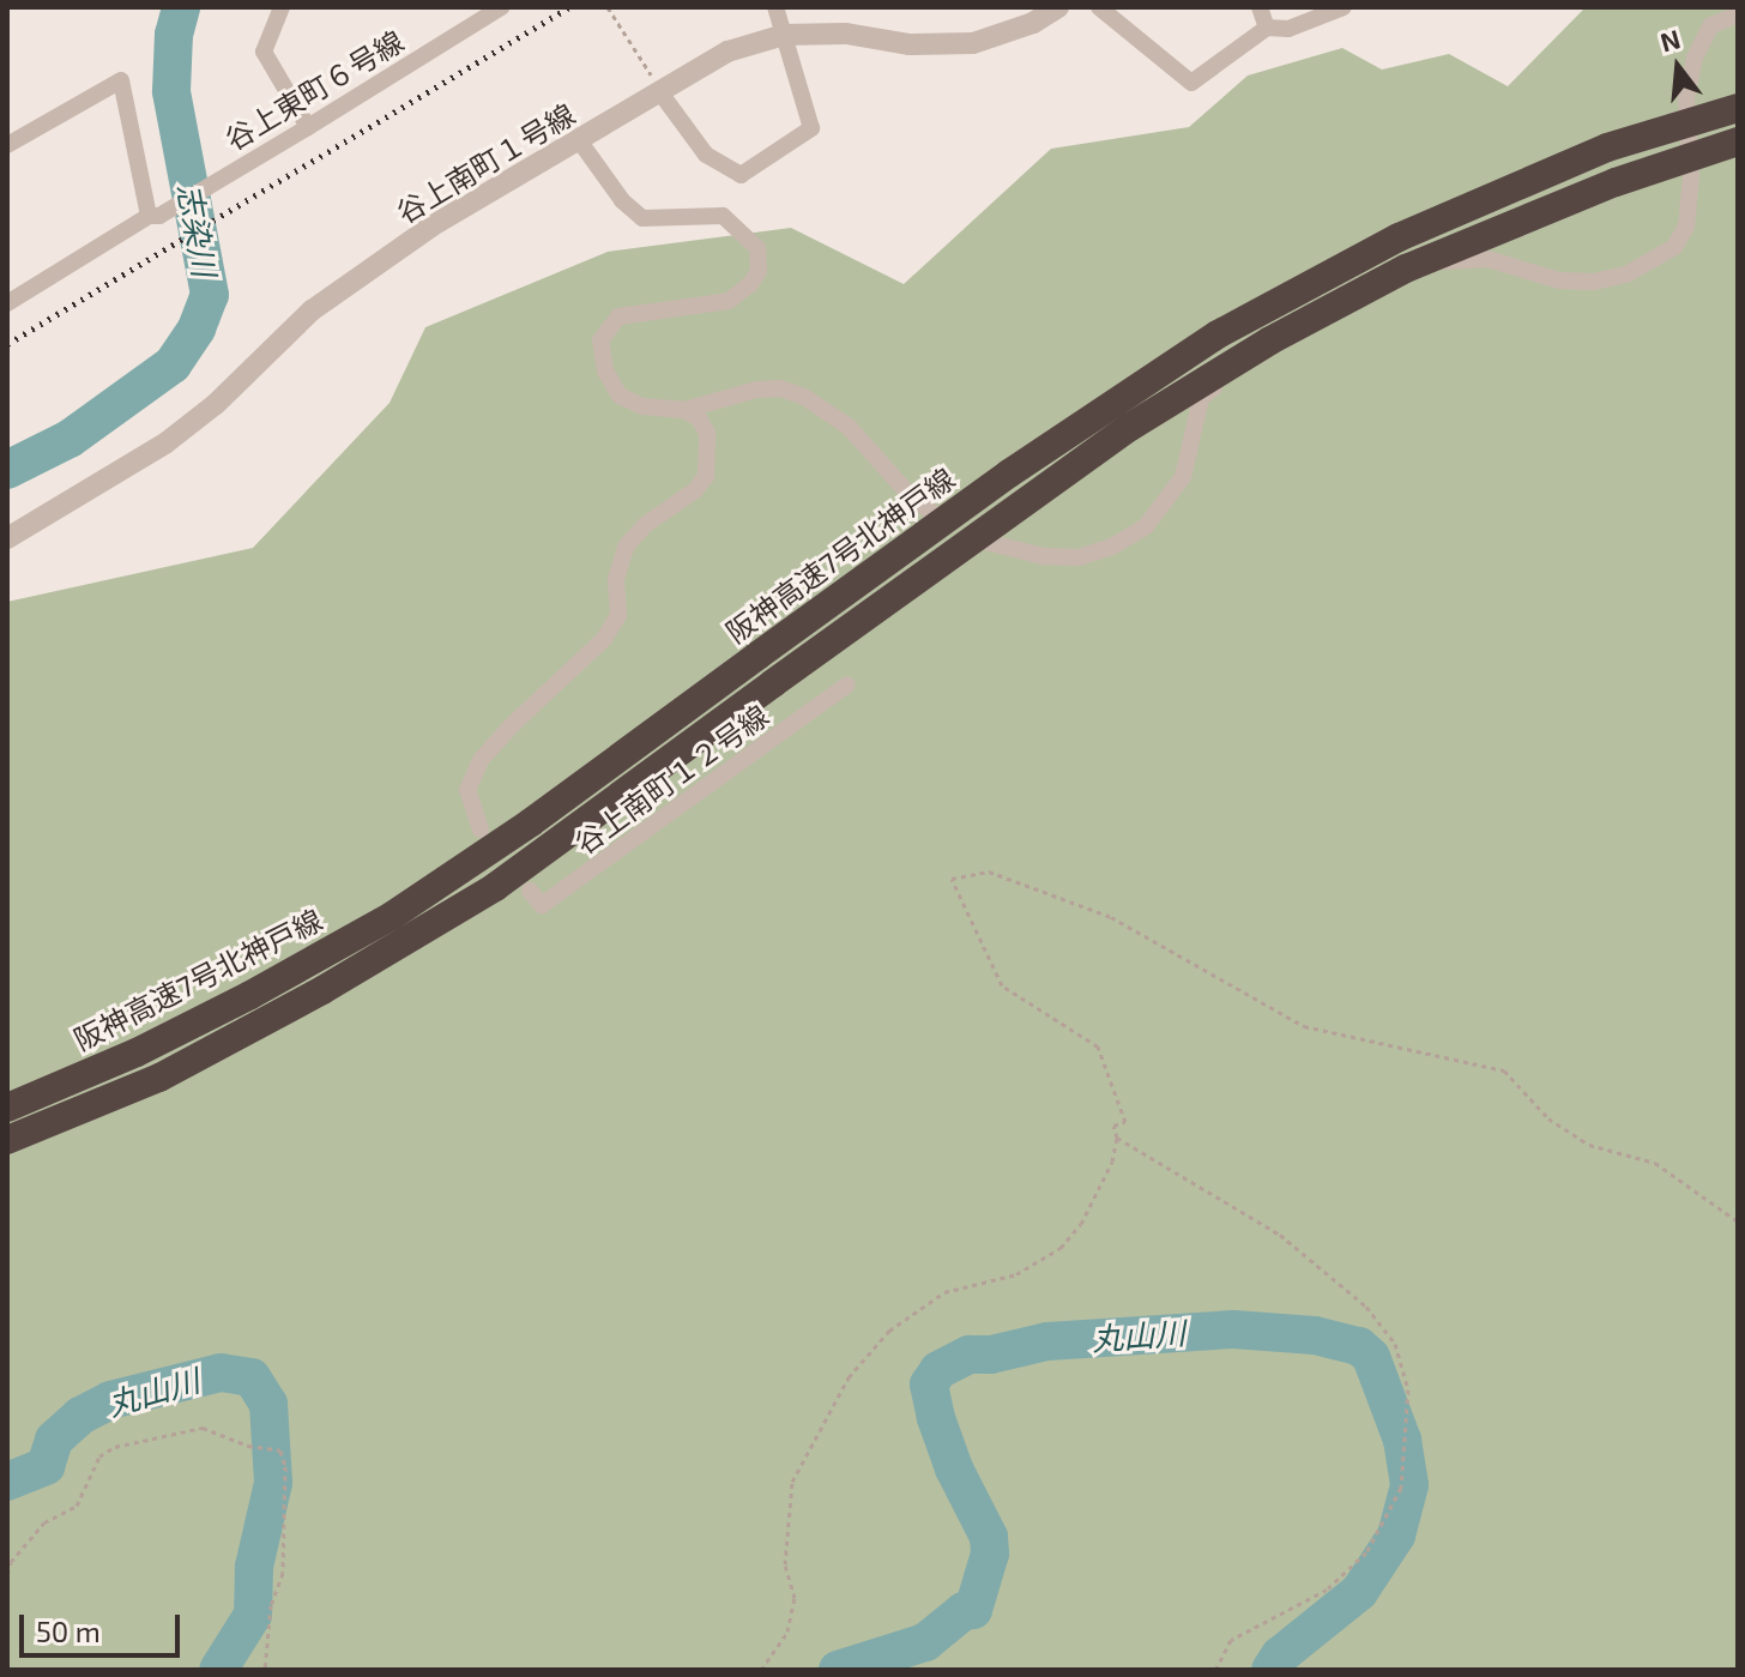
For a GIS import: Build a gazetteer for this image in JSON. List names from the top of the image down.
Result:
{
  "streets": {
    "highway": ["阪神高速7号北神戸線"],
    "street": ["谷上東町６号線", "谷上南町１号線", "谷上南町１２号線"]
  },
  "water": ["志染川", "丸山川"],
  "scale_bar": "50 m",
  "north": "top"
}
